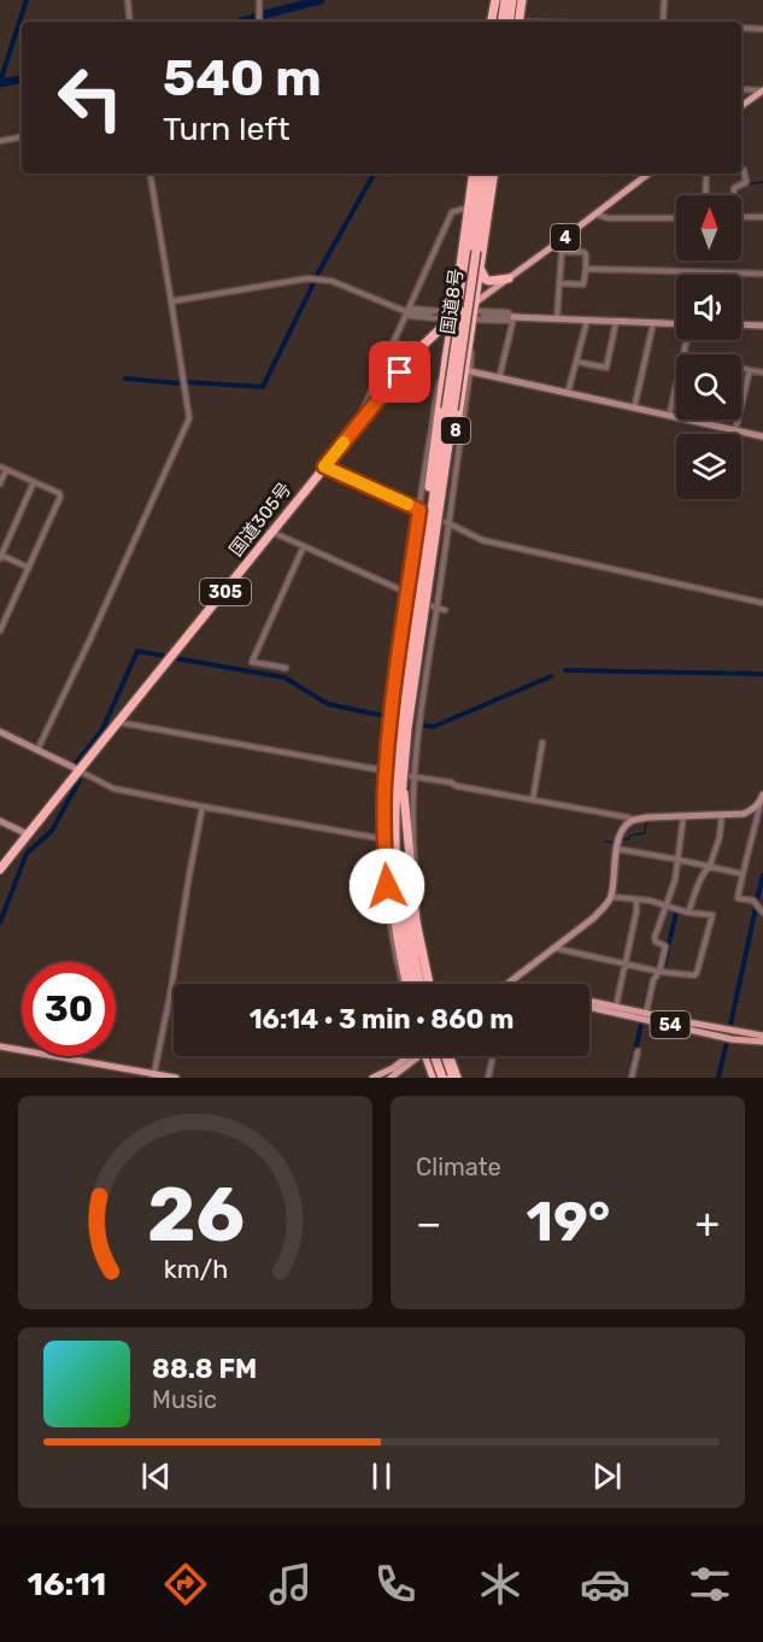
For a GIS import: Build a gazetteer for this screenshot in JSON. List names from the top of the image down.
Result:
{
  "streets": {
    "highway": [
      "国道8号",
      "8",
      "国道305号",
      "305"
    ],
    "main road": ["4", "54"]
  },
  "crossings": [
    ["4", "8"],
    ["4", "国道305号"],
    ["国道8号", "8"],
    ["8", "国道305号"]
  ],
  "north": "top",
  "page": {
    "turn": ["540 m", "Turn left"],
    "limit": "30",
    "trip": "16:14 · 3 min · 860 m",
    "tile": "Climate",
    "heat": ["−", "19°", "+"],
    "song": ["88.8 FM", "Music"],
    "tabs": "16:11",
    "gauge": ["26", "km/h"]
  }
}
